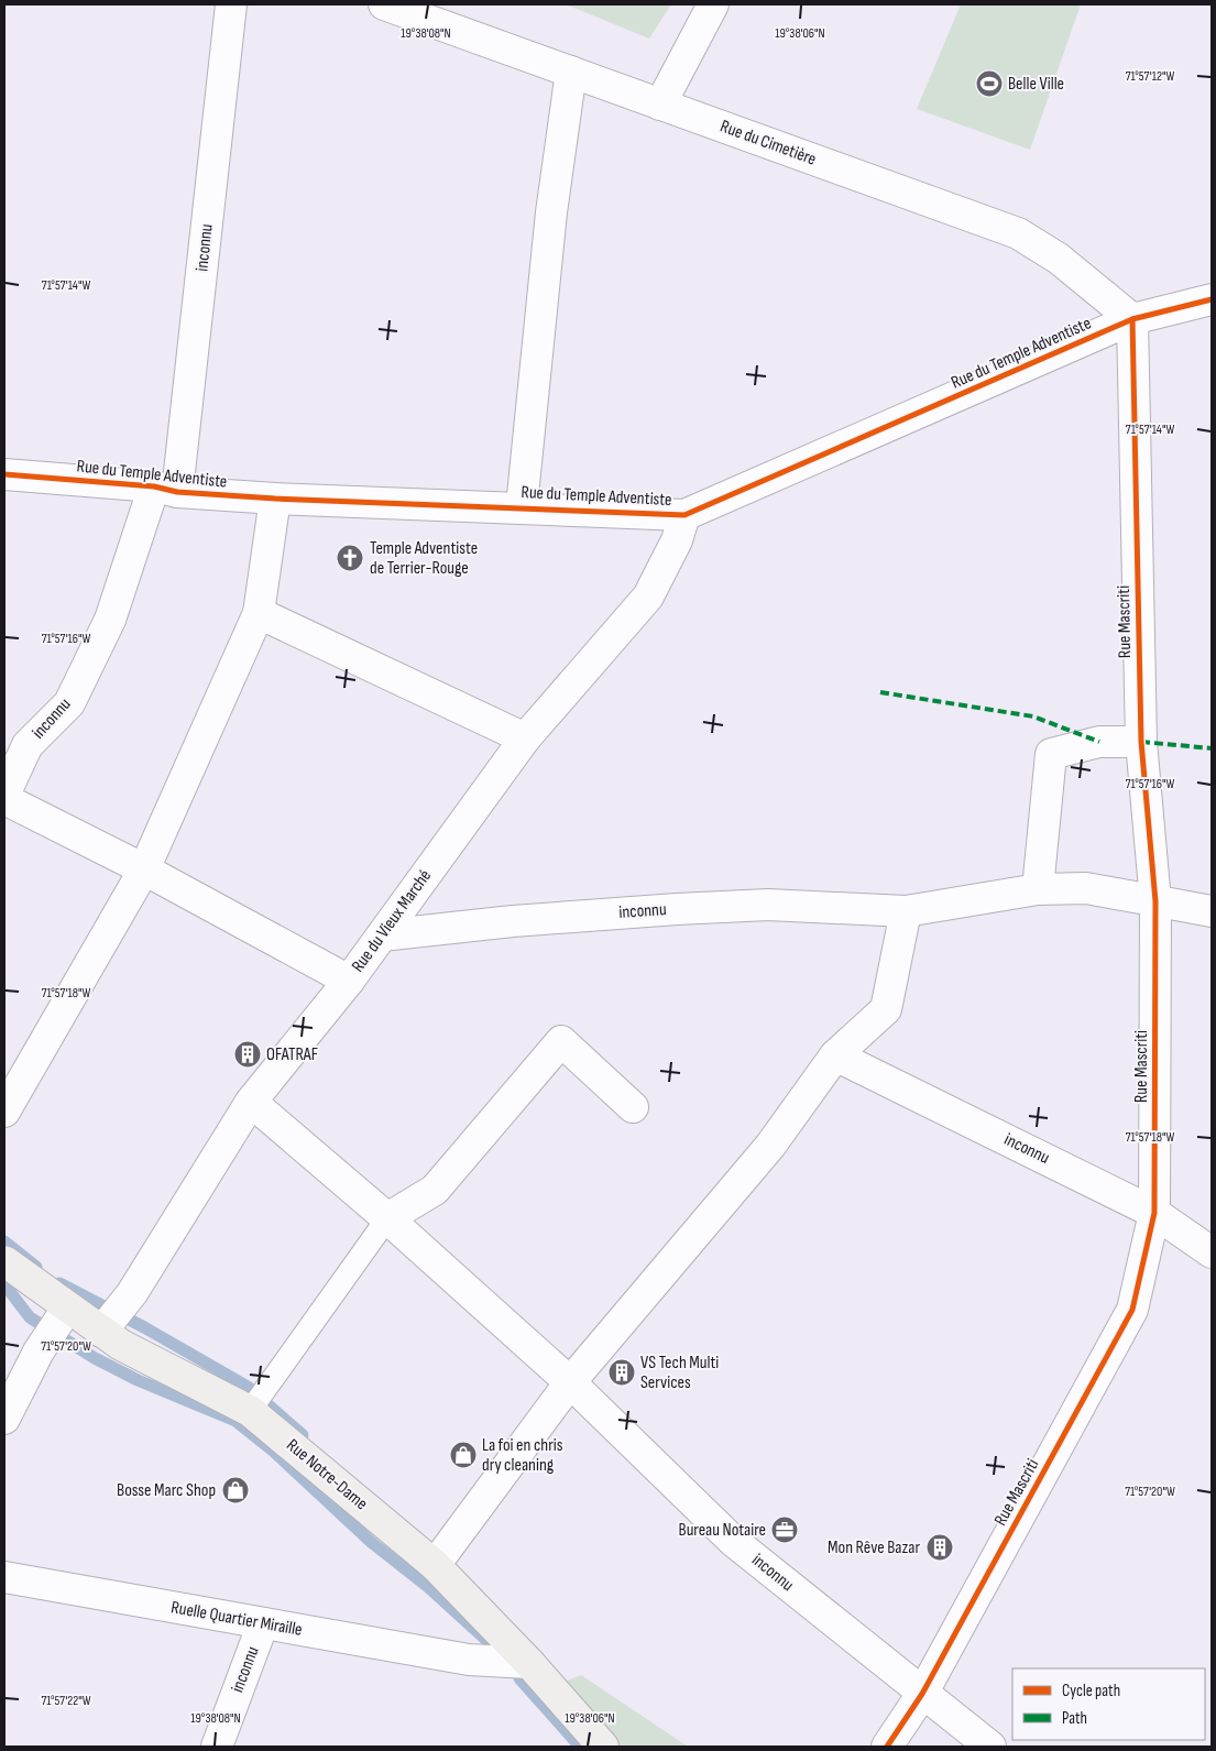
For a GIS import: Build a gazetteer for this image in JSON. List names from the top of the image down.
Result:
{
  "streets": {
    "street": [
      "Rue du Cimetière",
      "inconnu",
      "Rue du Temple Adventiste",
      "Rue Mascriti",
      "Rue du Vieux Marché",
      "Rue Notre-Dame",
      "Ruelle Quartier Miraille"
    ]
  },
  "crossings": [
    ["Rue du Cimetière", "Rue du Temple Adventiste"],
    ["Rue du Cimetière", "Rue Mascriti"],
    ["inconnu", "Rue du Temple Adventiste"],
    ["inconnu", "Rue Mascriti"],
    ["inconnu", "Rue du Vieux Marché"],
    ["inconnu", "Ruelle Quartier Miraille"],
    ["Rue du Temple Adventiste", "Rue Mascriti"],
    ["Rue du Temple Adventiste", "Rue du Vieux Marché"],
    ["Rue du Vieux Marché", "Rue Notre-Dame"],
    ["Rue Notre-Dame", "Ruelle Quartier Miraille"]
  ],
  "places": {
    "sports": ["Belle Ville"],
    "church": ["Temple Adventiste de Terrier-Rouge"],
    "building": ["OFATRAF", "VS Tech Multi Services", "Mon Rêve Bazar"],
    "shop": ["La foi en chris dry cleaning", "Bosse Marc Shop"],
    "office": ["Bureau Notaire"]
  },
  "legend": ["Cycle path", "Path"],
  "coordinates": [
    "19°38'08\"N",
    "19°38'06\"N",
    "71°57'12\"W",
    "71°57'14\"W",
    "71°57'16\"W",
    "71°57'18\"W",
    "71°57'20\"W",
    "71°57'22\"W"
  ]
}
